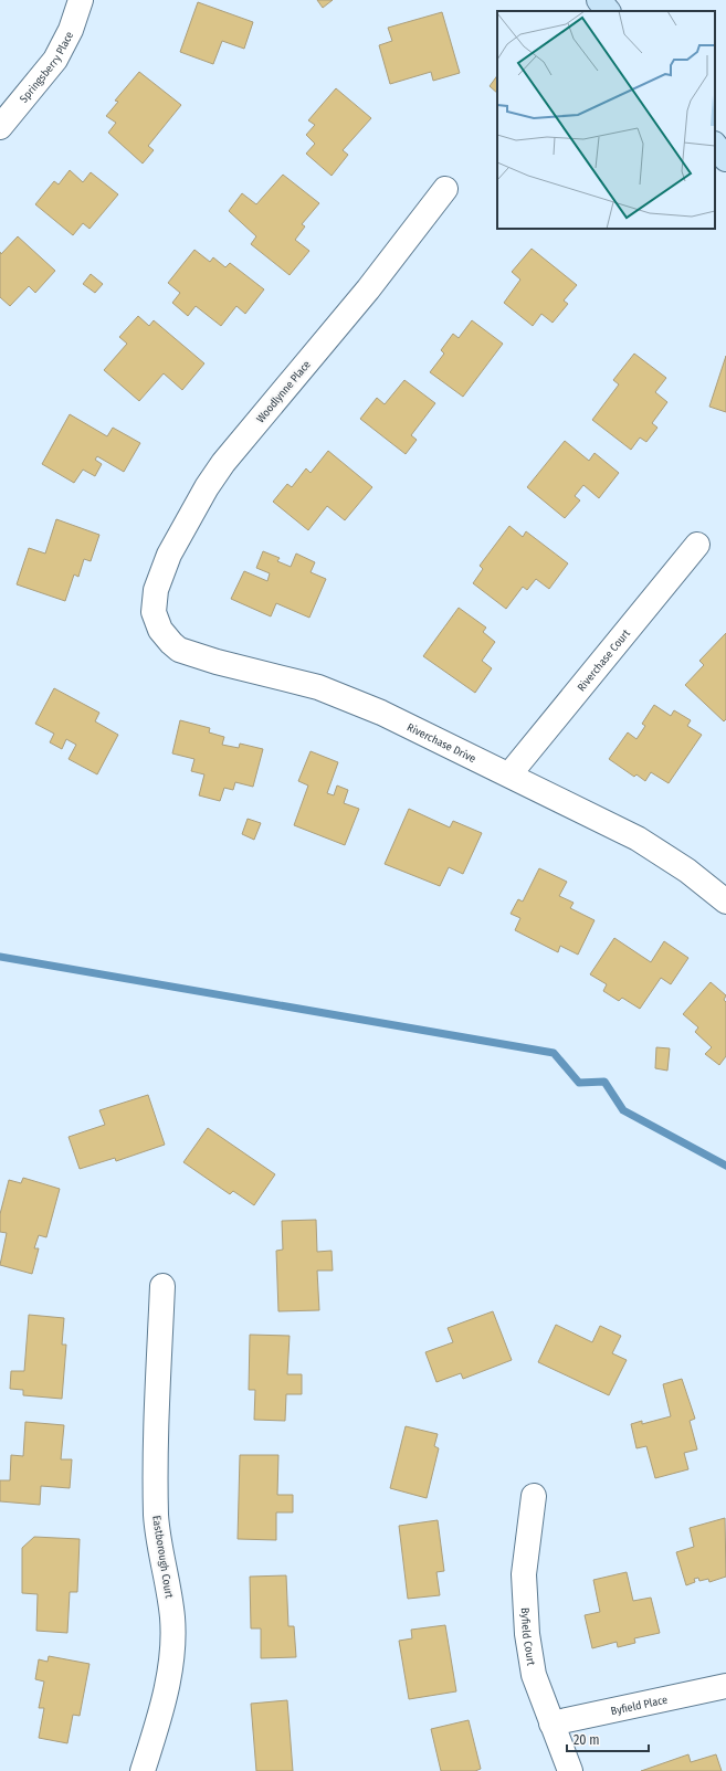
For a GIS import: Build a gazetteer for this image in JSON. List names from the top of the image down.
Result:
{
  "streets": {
    "street": [
      "Springsberry Place",
      "Woodlynne Place",
      "Riverchase Court",
      "Riverchase Drive",
      "Eastborough Court",
      "Byfield Court",
      "Byfield Place"
    ]
  },
  "crossings": [
    ["Woodlynne Place", "Riverchase Drive"],
    ["Riverchase Court", "Riverchase Drive"],
    ["Byfield Court", "Byfield Place"]
  ],
  "scale_bar": "20 m"
}
